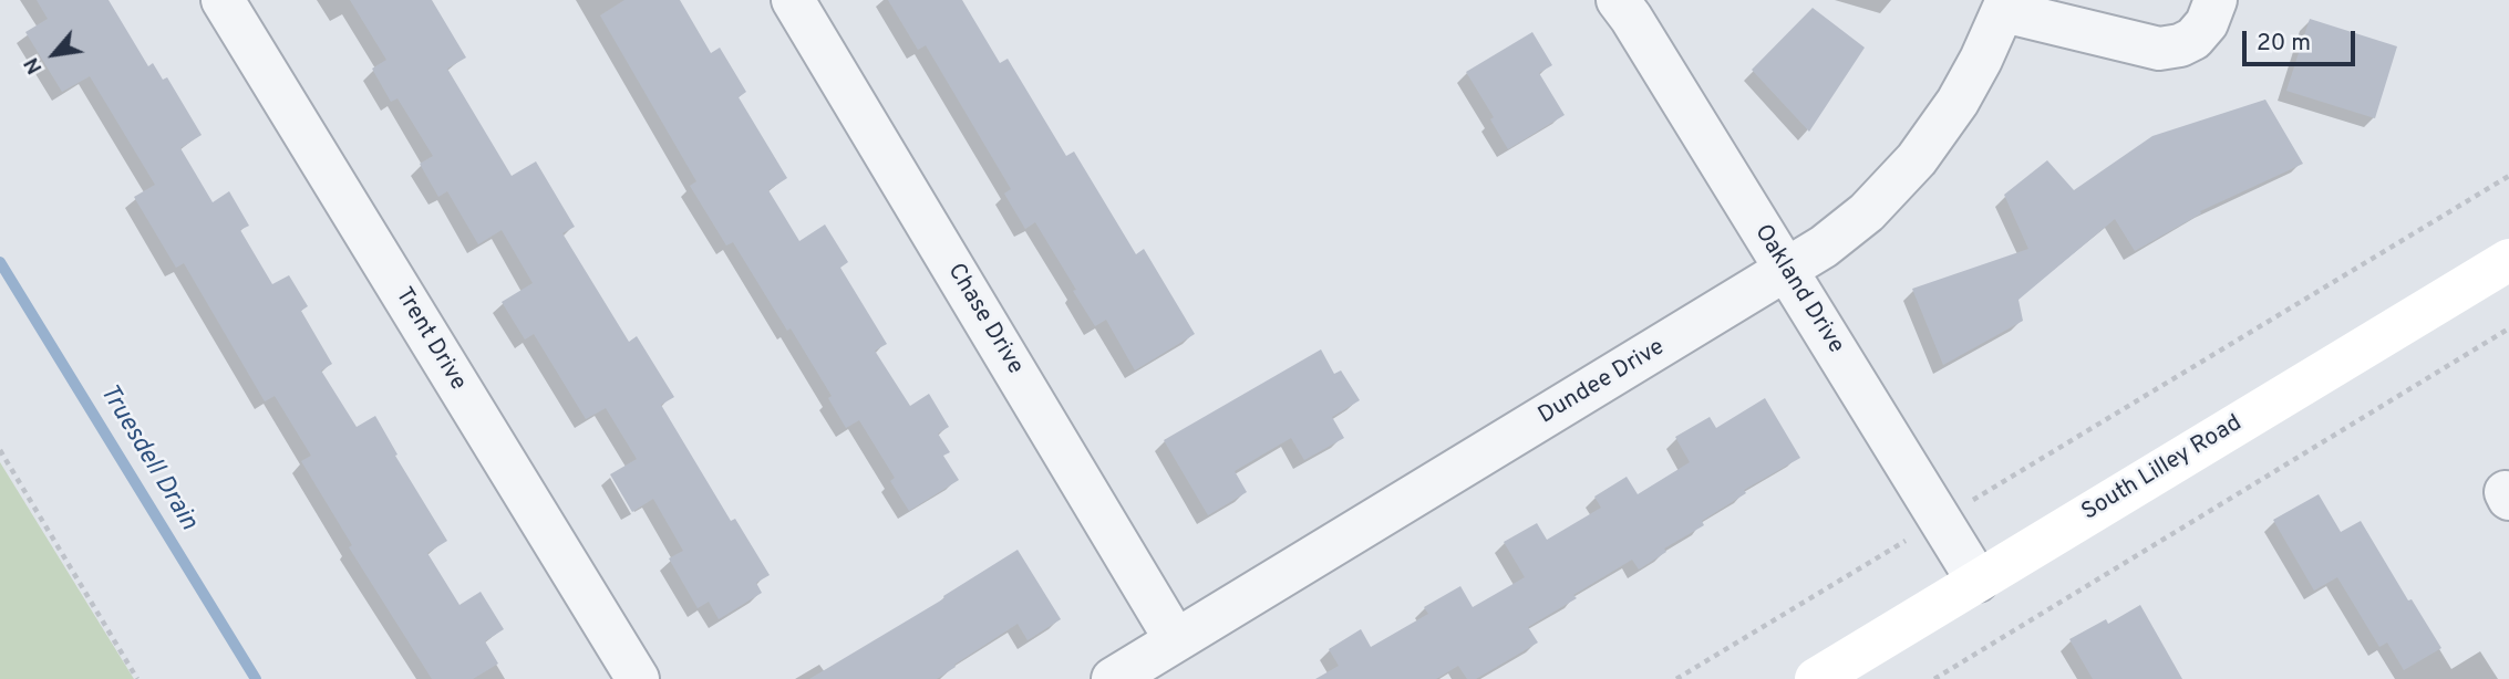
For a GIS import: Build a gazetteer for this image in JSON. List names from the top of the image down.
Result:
{
  "streets": {
    "street": [
      "Oakland Drive",
      "Chase Drive",
      "Trent Drive",
      "Dundee Drive",
      "South Lilley Road"
    ]
  },
  "crossings": [
    ["Oakland Drive", "Dundee Drive"],
    ["Oakland Drive", "South Lilley Road"],
    ["Chase Drive", "Dundee Drive"]
  ],
  "water": ["Truesdell Drain"],
  "scale_bar": "20 m",
  "north": "bottom left"
}
